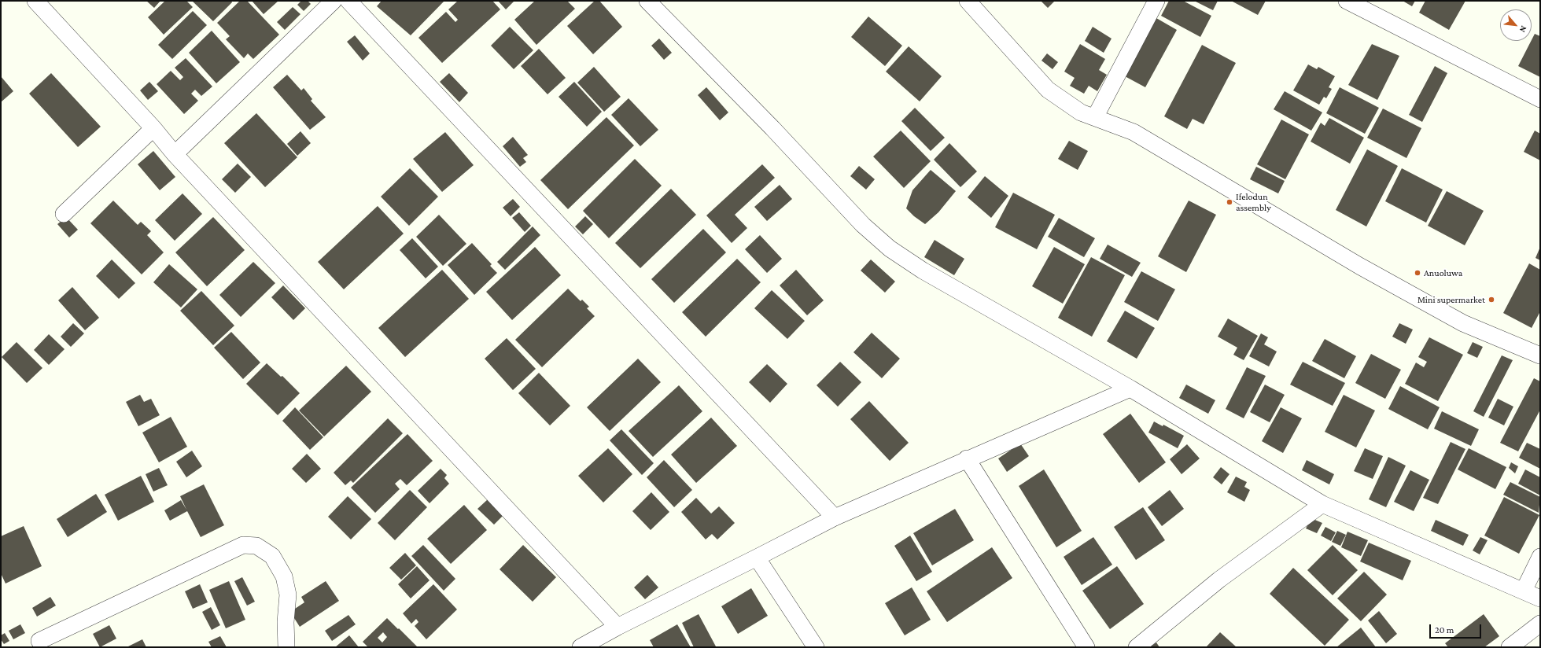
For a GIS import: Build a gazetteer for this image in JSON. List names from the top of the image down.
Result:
{
  "places": ["Ifelodun assembly", "Anuoluwa", "Mini supermarket"],
  "scale_bar": "20 m",
  "north": "bottom right"
}
